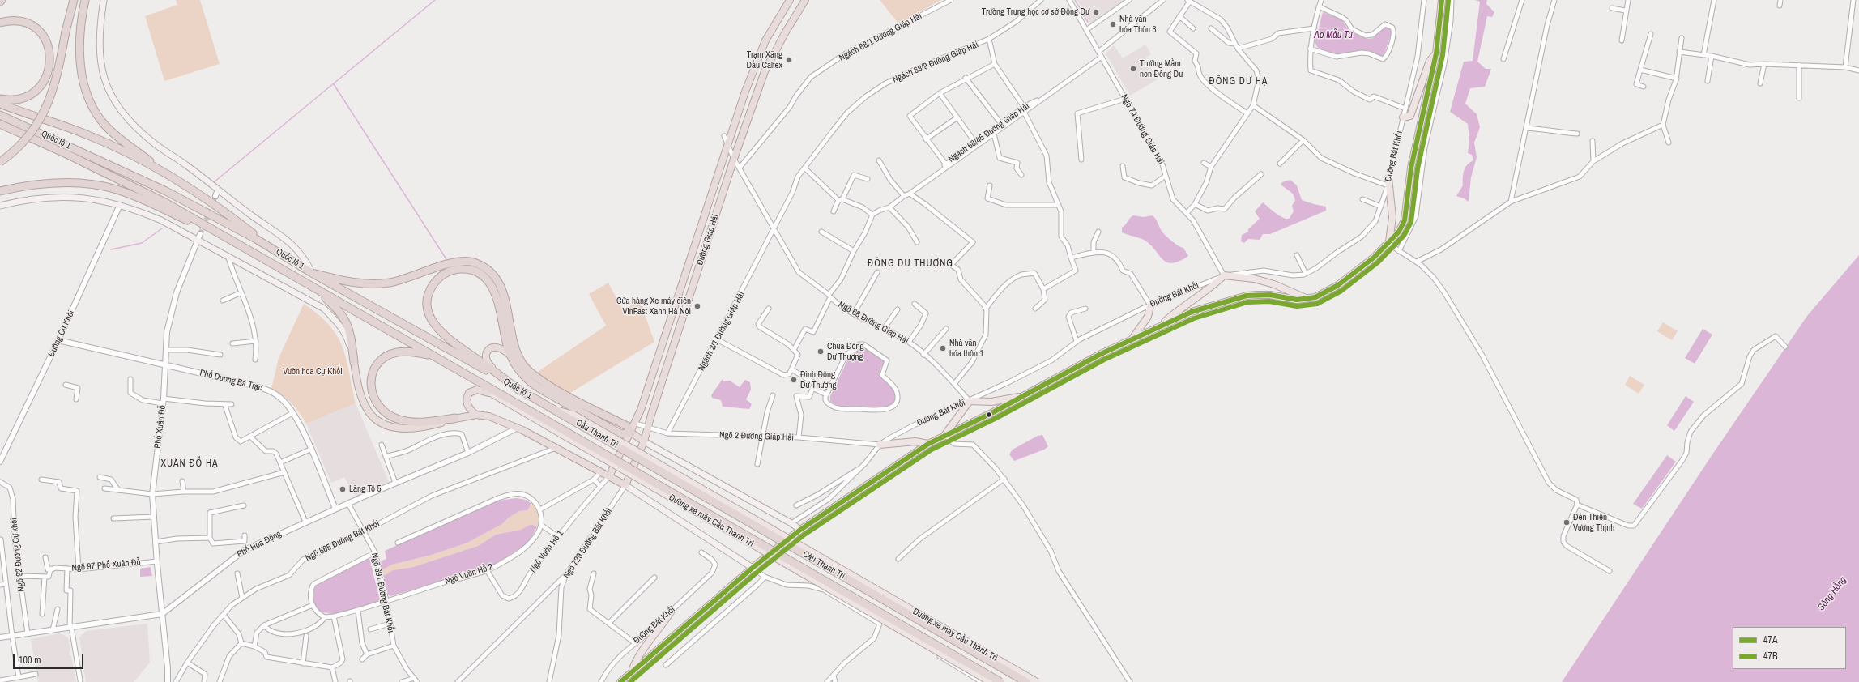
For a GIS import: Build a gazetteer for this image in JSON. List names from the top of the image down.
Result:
{
  "streets": {
    "highway": ["Quốc lộ 1", "Đường Giáp Hải", "Cầu Thanh Trì"],
    "main road": ["Đường xe máy Cầu Thanh Trì"],
    "street": [
      "Ngách 68/1 Đường Giáp Hải",
      "Ngách 68/9 Đường Giáp Hải",
      "Ngõ 74 Đường Giáp Hải",
      "Ngách 68/45 Đường Giáp Hải",
      "Đường Bát Khối",
      "Ngõ 68 Đường Giáp Hải",
      "Ngách 2/1 Đường Giáp Hải",
      "Đường Cự Khối",
      "Phố Dương Bá Trạc",
      "Phố Xuân Đỗ",
      "Ngõ 2 Đường Giáp Hải",
      "Ngõ 565 Đường Bát Khối",
      "Ngõ 729 Đường Bát Khối",
      "Phố Hoa Động",
      "Ngõ Vườn Hồ 1",
      "Ngõ 92 Đường Cự khối",
      "Ngõ 97 Phố Xuân Đỗ",
      "Ngõ Vườn Hồ 2",
      "Ngõ 691 Đường Bát Khối"
    ]
  },
  "crossings": [
    ["Ngách 68/1 Đường Giáp Hải", "Ngõ 68 Đường Giáp Hải"],
    ["Ngách 68/9 Đường Giáp Hải", "Ngõ 68 Đường Giáp Hải"],
    ["Ngách 68/9 Đường Giáp Hải", "Ngách 2/1 Đường Giáp Hải"],
    ["Ngõ 74 Đường Giáp Hải", "Ngách 68/45 Đường Giáp Hải"],
    ["Ngõ 74 Đường Giáp Hải", "Đường Bát Khối"],
    ["Quốc lộ 1", "Cầu Thanh Trì"],
    ["Quốc lộ 1", "Đường xe máy Cầu Thanh Trì"],
    ["Đường Bát Khối", "Ngõ 68 Đường Giáp Hải"],
    ["Đường Bát Khối", "Ngõ 2 Đường Giáp Hải"],
    ["Đường Giáp Hải", "Ngõ 68 Đường Giáp Hải"],
    ["Đường Giáp Hải", "Ngõ 2 Đường Giáp Hải"],
    ["Đường Giáp Hải", "Ngõ 729 Đường Bát Khối"],
    ["Đường Giáp Hải", "Ngõ Vườn Hồ 1"],
    ["Ngõ 68 Đường Giáp Hải", "Ngách 2/1 Đường Giáp Hải"],
    ["Ngách 2/1 Đường Giáp Hải", "Ngõ 2 Đường Giáp Hải"],
    ["Đường Cự Khối", "Phố Dương Bá Trạc"],
    ["Phố Dương Bá Trạc", "Phố Xuân Đỗ"],
    ["Phố Dương Bá Trạc", "Phố Hoa Động"],
    ["Phố Xuân Đỗ", "Phố Hoa Động"],
    ["Phố Xuân Đỗ", "Ngõ 97 Phố Xuân Đỗ"],
    ["Cầu Thanh Trì", "Đường xe máy Cầu Thanh Trì"],
    ["Ngõ 565 Đường Bát Khối", "Ngõ 691 Đường Bát Khối"],
    ["Phố Hoa Động", "Ngõ 691 Đường Bát Khối"],
    ["Ngõ Vườn Hồ 1", "Ngõ Vườn Hồ 2"],
    ["Ngõ Vườn Hồ 2", "Ngõ 691 Đường Bát Khối"]
  ],
  "districts": ["ĐÔNG DƯ HẠ", "ĐÔNG DƯ THƯỢNG", "XUÂN ĐỖ HẠ"],
  "water": ["Ao Mẫu Tư", "Sông Hồng"],
  "parks": ["Vườn hoa Cự Khối"],
  "places": [
    "Trường Trung học cơ sở Đông Dư",
    "Nhà văn hóa Thôn 3",
    "Trạm Xăng Dầu Caltex",
    "Trường Mầm non Đông Dư",
    "Cửa hàng Xe máy điện VinFast Xanh Hà Nội",
    "Nhà văn hóa thôn 1",
    "Chùa Đông Dư Thượng",
    "Đình Đông Dư Thượng",
    "Lăng Tổ 5",
    "Đền Thiên Vương Thịnh"
  ],
  "lines": ["transit line 47A", "transit line 47B"],
  "legend": ["47A", "47B"],
  "scale_bar": "100 m"
}
